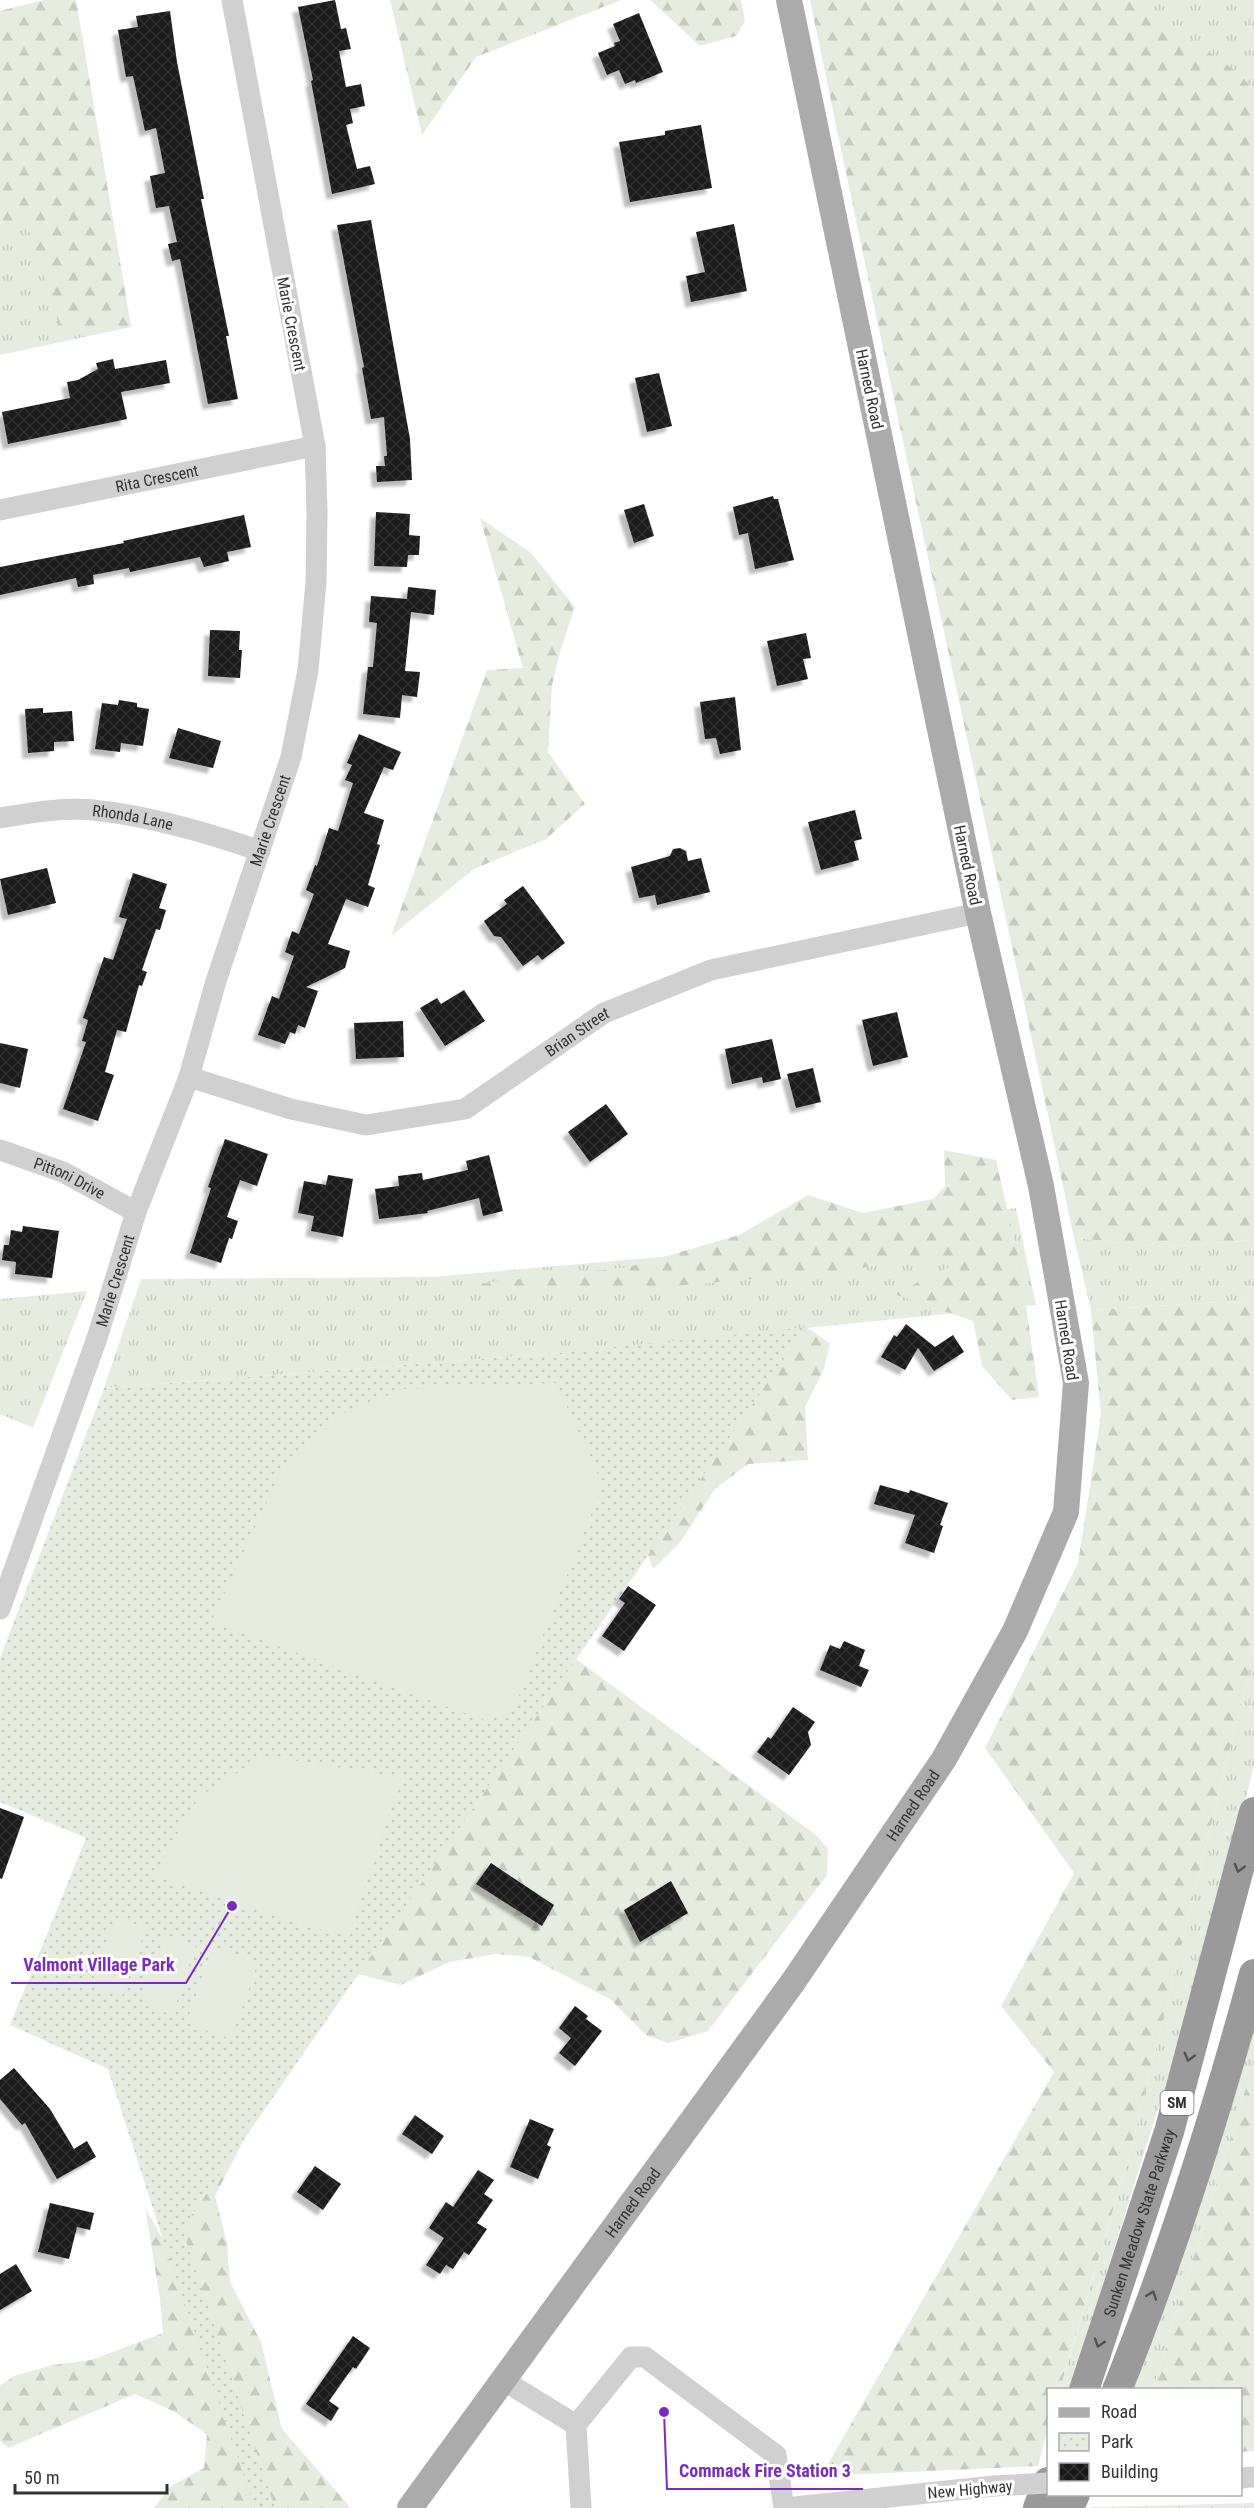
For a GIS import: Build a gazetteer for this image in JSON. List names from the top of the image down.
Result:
{
  "streets": {
    "highway": ["SM", "Sunken Meadow State Parkway"],
    "main road": ["Harned Road"],
    "street": [
      "Marie Crescent",
      "Rita Crescent",
      "Rhonda Lane",
      "Brian Street",
      "Pittoni Drive",
      "New Highway"
    ]
  },
  "crossings": [
    ["Marie Crescent", "Rita Crescent"],
    ["Marie Crescent", "Rhonda Lane"],
    ["Marie Crescent", "Brian Street"],
    ["Marie Crescent", "Pittoni Drive"],
    ["Harned Road", "Brian Street"]
  ],
  "places": ["Valmont Village Park", "Commack Fire Station 3"],
  "legend": ["Road", "Park", "Building"],
  "scale_bar": "50 m"
}
